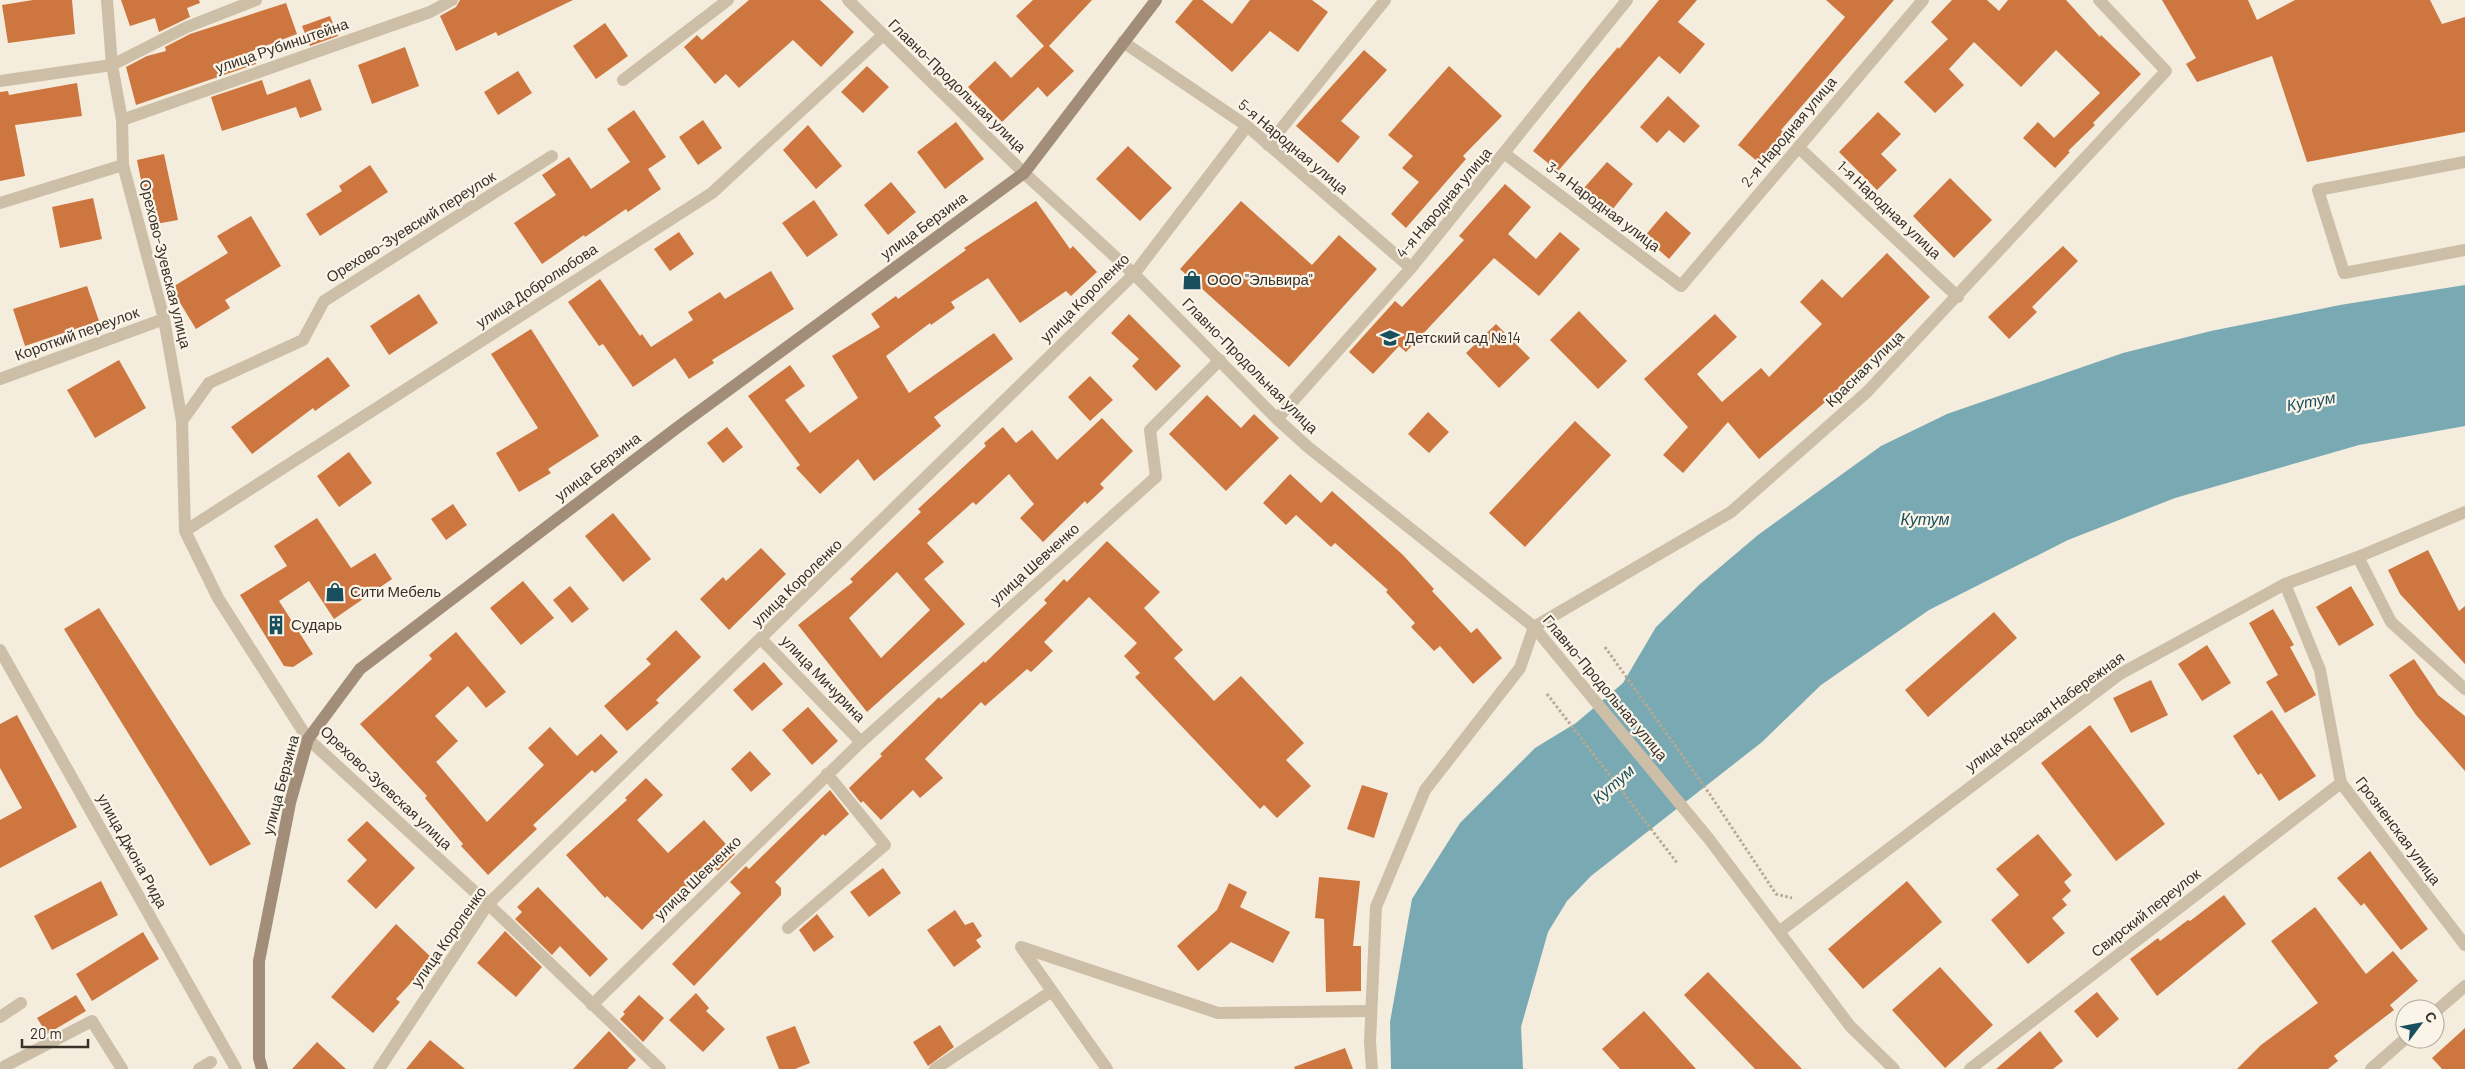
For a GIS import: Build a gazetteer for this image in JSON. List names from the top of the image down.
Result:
{
  "streets": {
    "main road": ["улица Берзина"],
    "street": [
      "улица Рубинштейна",
      "Главно-Продольная улица",
      "2-я Народная улица",
      "5-я Народная улица",
      "4-я Народная улица",
      "3-я Народная улица",
      "1-я Народная улица",
      "Орехово-Зуевский переулок",
      "Орехово-Зуевская улица",
      "улица Добролюбова",
      "улица Короленко",
      "Короткий переулок",
      "Красная улица",
      "улица Шевченко",
      "улица Мичурина",
      "улица Красная Набережная",
      "Грозненская улица",
      "улица Джона Рида",
      "Свирский переулок"
    ]
  },
  "crossings": [
    ["улица Рубинштейна", "Орехово-Зуевская улица"],
    ["Главно-Продольная улица", "4-я Народная улица"],
    ["Главно-Продольная улица", "улица Берзина"],
    ["Главно-Продольная улица", "улица Добролюбова"],
    ["Главно-Продольная улица", "улица Короленко"],
    ["Главно-Продольная улица", "Красная улица"],
    ["Главно-Продольная улица", "улица Шевченко"],
    ["Главно-Продольная улица", "улица Красная Набережная"],
    ["2-я Народная улица", "3-я Народная улица"],
    ["2-я Народная улица", "1-я Народная улица"],
    ["5-я Народная улица", "4-я Народная улица"],
    ["5-я Народная улица", "улица Берзина"],
    ["5-я Народная улица", "улица Короленко"],
    ["4-я Народная улица", "3-я Народная улица"],
    ["1-я Народная улица", "Красная улица"],
    ["улица Берзина", "Орехово-Зуевская улица"],
    ["Орехово-Зуевский переулок", "Орехово-Зуевская улица"],
    ["Орехово-Зуевская улица", "улица Добролюбова"],
    ["Орехово-Зуевская улица", "улица Короленко"],
    ["Орехово-Зуевская улица", "Короткий переулок"],
    ["Орехово-Зуевская улица", "улица Шевченко"],
    ["улица Короленко", "улица Мичурина"],
    ["улица Шевченко", "улица Мичурина"],
    ["улица Красная Набережная", "Грозненская улица"],
    ["Грозненская улица", "Свирский переулок"]
  ],
  "water": ["Кутум"],
  "places": {
    "shop": ["ООО \"Эльвира\"", "Сити Мебель"],
    "school or university": ["Детский сад №14"],
    "building": ["Сударь"]
  },
  "scale_bar": "20 m",
  "north": "top right"
}
